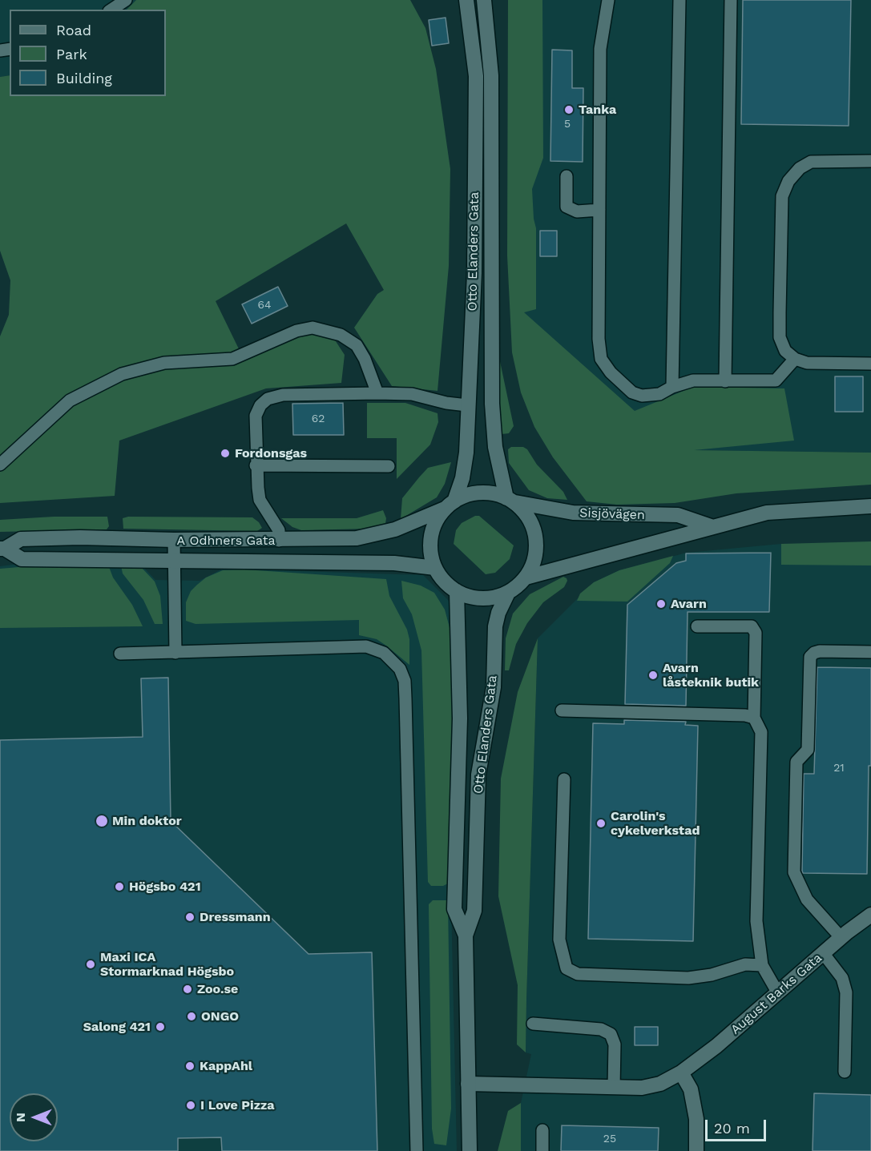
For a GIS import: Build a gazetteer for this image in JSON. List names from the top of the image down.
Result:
{
  "streets": {
    "street": [
      "Otto Elanders Gata",
      "Sisjövägen",
      "A Odhners Gata",
      "August Barks Gata"
    ]
  },
  "crossings": [
    ["Otto Elanders Gata", "Sisjövägen"],
    ["Otto Elanders Gata", "A Odhners Gata"],
    ["Otto Elanders Gata", "August Barks Gata"],
    ["Sisjövägen", "A Odhners Gata"]
  ],
  "places": [
    "Tanka",
    "Fordonsgas",
    "Avarn",
    "Avarn låsteknik butik",
    "Min doktor",
    "Carolin's cykelverkstad",
    "Högsbo 421",
    "Dressmann",
    "Maxi ICA Stormarknad Högsbo",
    "Zoo.se",
    "ONGO",
    "Salong 421",
    "KappAhl",
    "I Love Pizza"
  ],
  "house_numbers": [
    "5",
    "64",
    "62",
    "21",
    "25"
  ],
  "legend": ["Road", "Park", "Building"],
  "scale_bar": "20 m",
  "north": "left"
}
